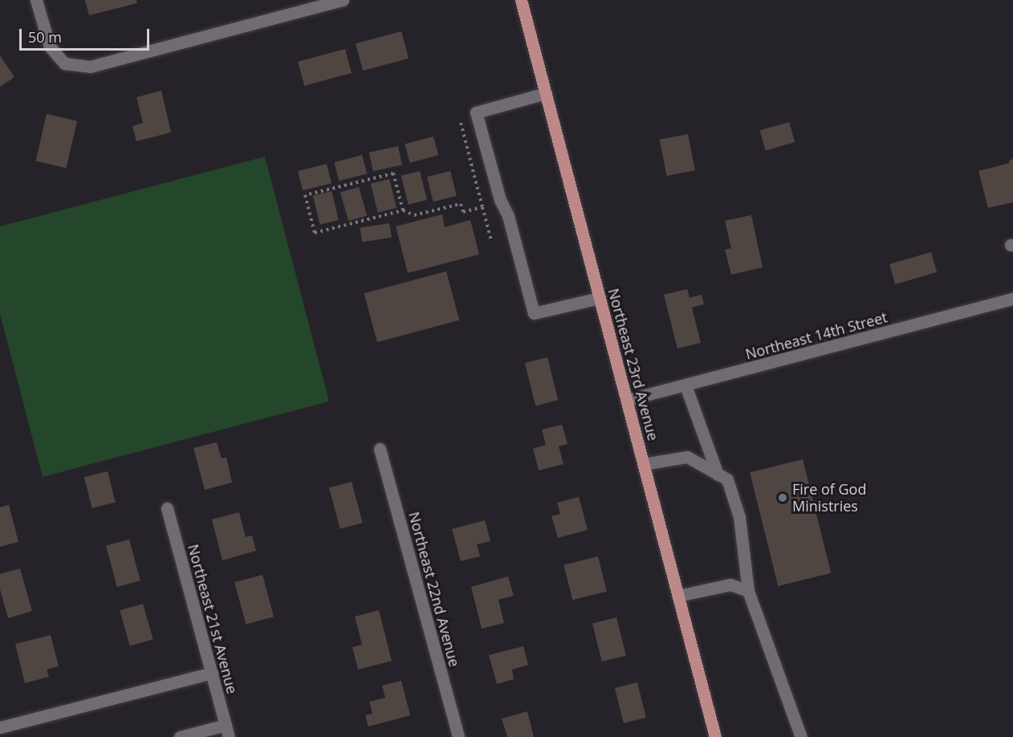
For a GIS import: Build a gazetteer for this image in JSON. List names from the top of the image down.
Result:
{
  "streets": {
    "main road": ["Northeast 23rd Avenue"],
    "street": ["Northeast 14th Street", "Northeast 22nd Avenue", "Northeast 21st Avenue"]
  },
  "crossings": [
    ["Northeast 14th Street", "Northeast 23rd Avenue"]
  ],
  "places": ["Fire of God Ministries"],
  "scale_bar": "50 m"
}
